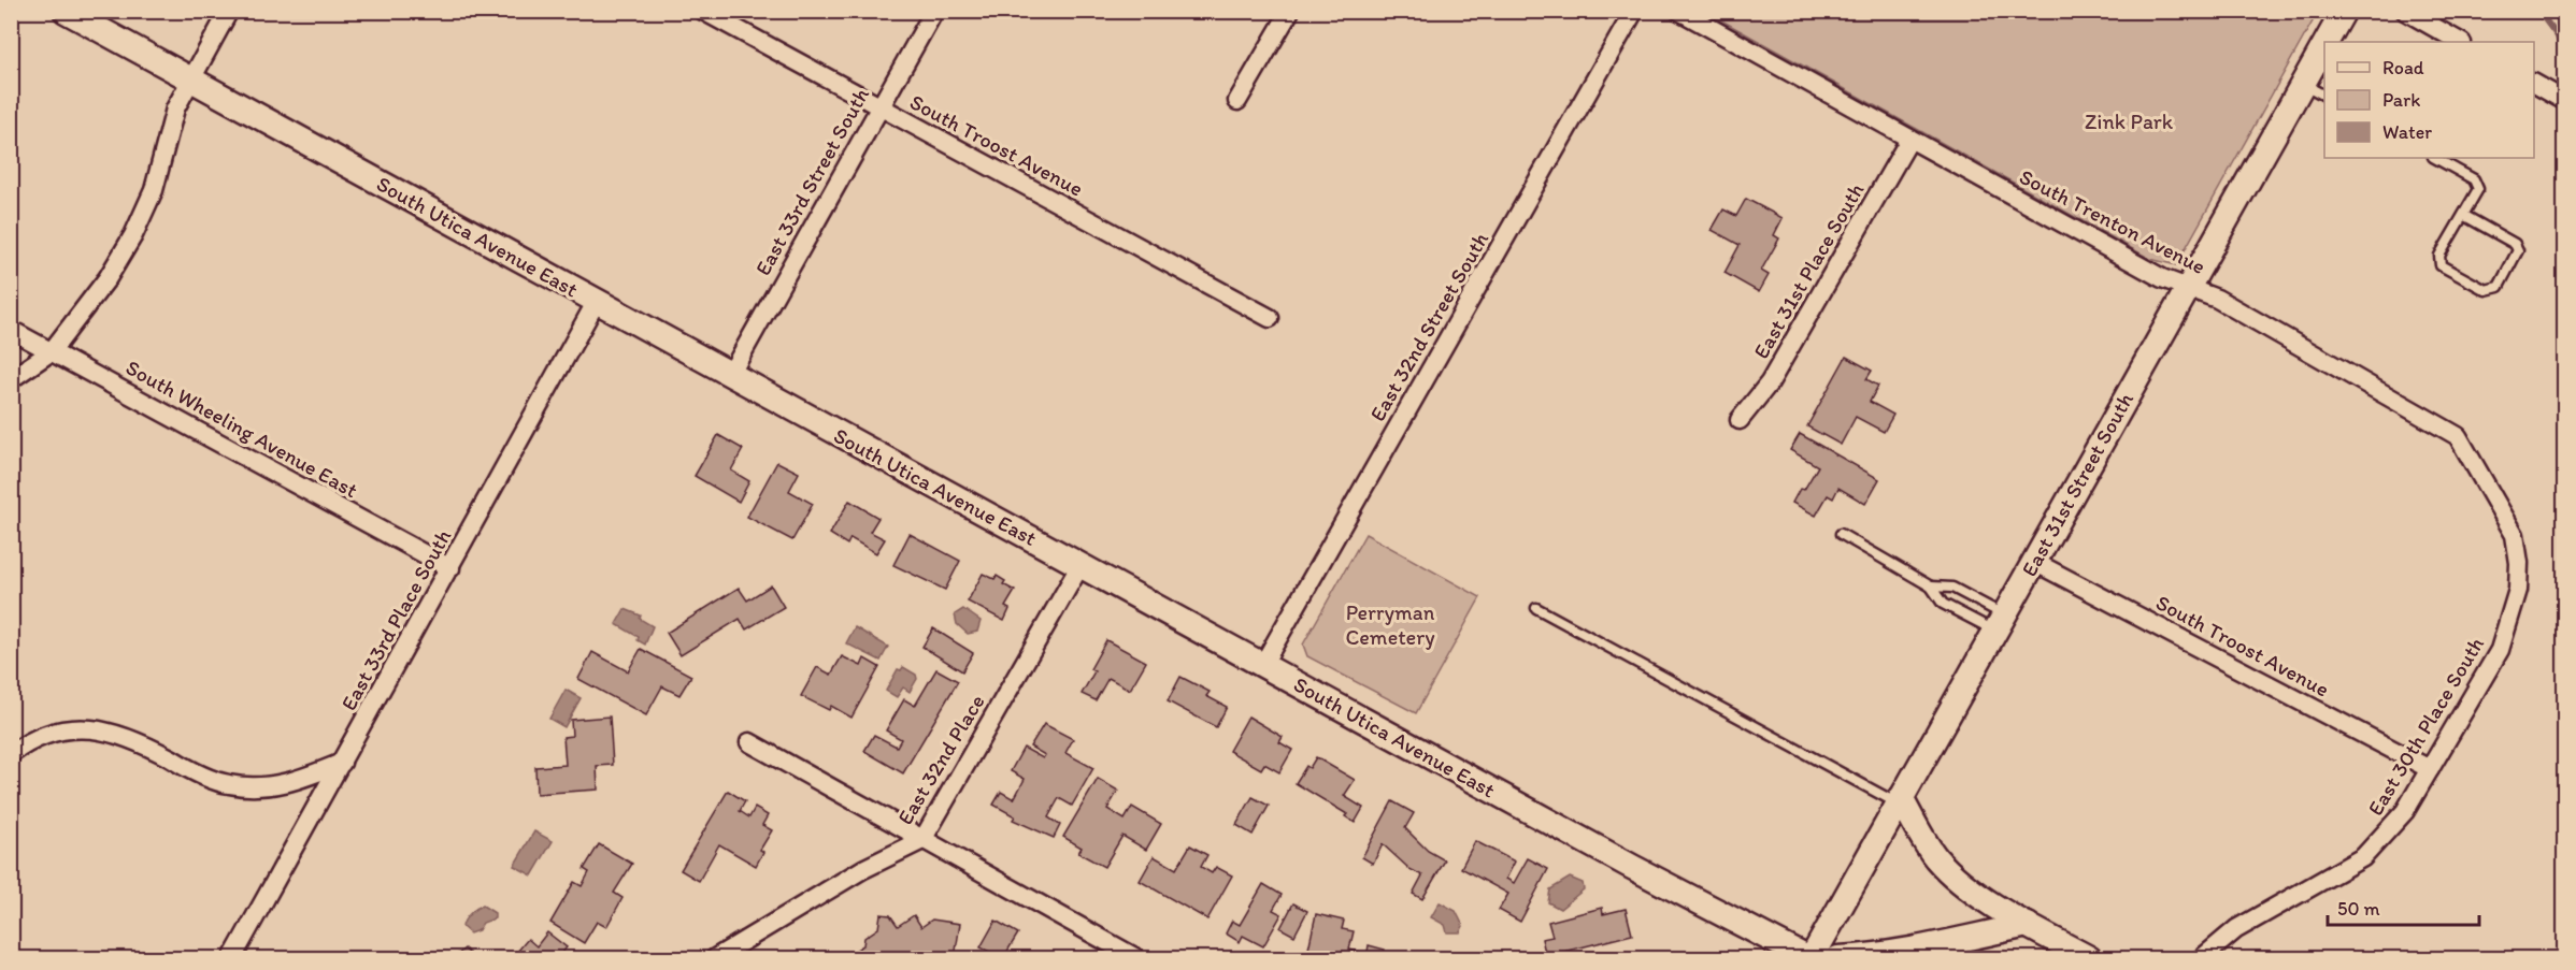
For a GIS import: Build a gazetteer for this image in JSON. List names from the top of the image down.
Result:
{
  "streets": {
    "street": [
      "South Troost Avenue",
      "East 33rd Street South",
      "South Trenton Avenue",
      "South Utica Avenue East",
      "East 31st Place South",
      "East 32nd Street South",
      "South Wheeling Avenue East",
      "East 31st Street South",
      "East 33rd Place South",
      "East 30th Place South",
      "East 32nd Place"
    ]
  },
  "crossings": [
    ["South Troost Avenue", "East 33rd Street South"],
    ["South Troost Avenue", "East 31st Street South"],
    ["South Troost Avenue", "East 30th Place South"],
    ["East 33rd Street South", "South Utica Avenue East"],
    ["South Trenton Avenue", "East 31st Place South"],
    ["South Trenton Avenue", "East 31st Street South"],
    ["South Trenton Avenue", "East 30th Place South"],
    ["South Utica Avenue East", "East 32nd Street South"],
    ["South Utica Avenue East", "East 31st Street South"],
    ["South Utica Avenue East", "East 33rd Place South"],
    ["South Utica Avenue East", "East 32nd Place"],
    ["South Wheeling Avenue East", "East 33rd Place South"]
  ],
  "parks": ["Zink Park", "Perryman Cemetery"],
  "legend": ["Road", "Park", "Water"],
  "scale_bar": "50 m"
}
